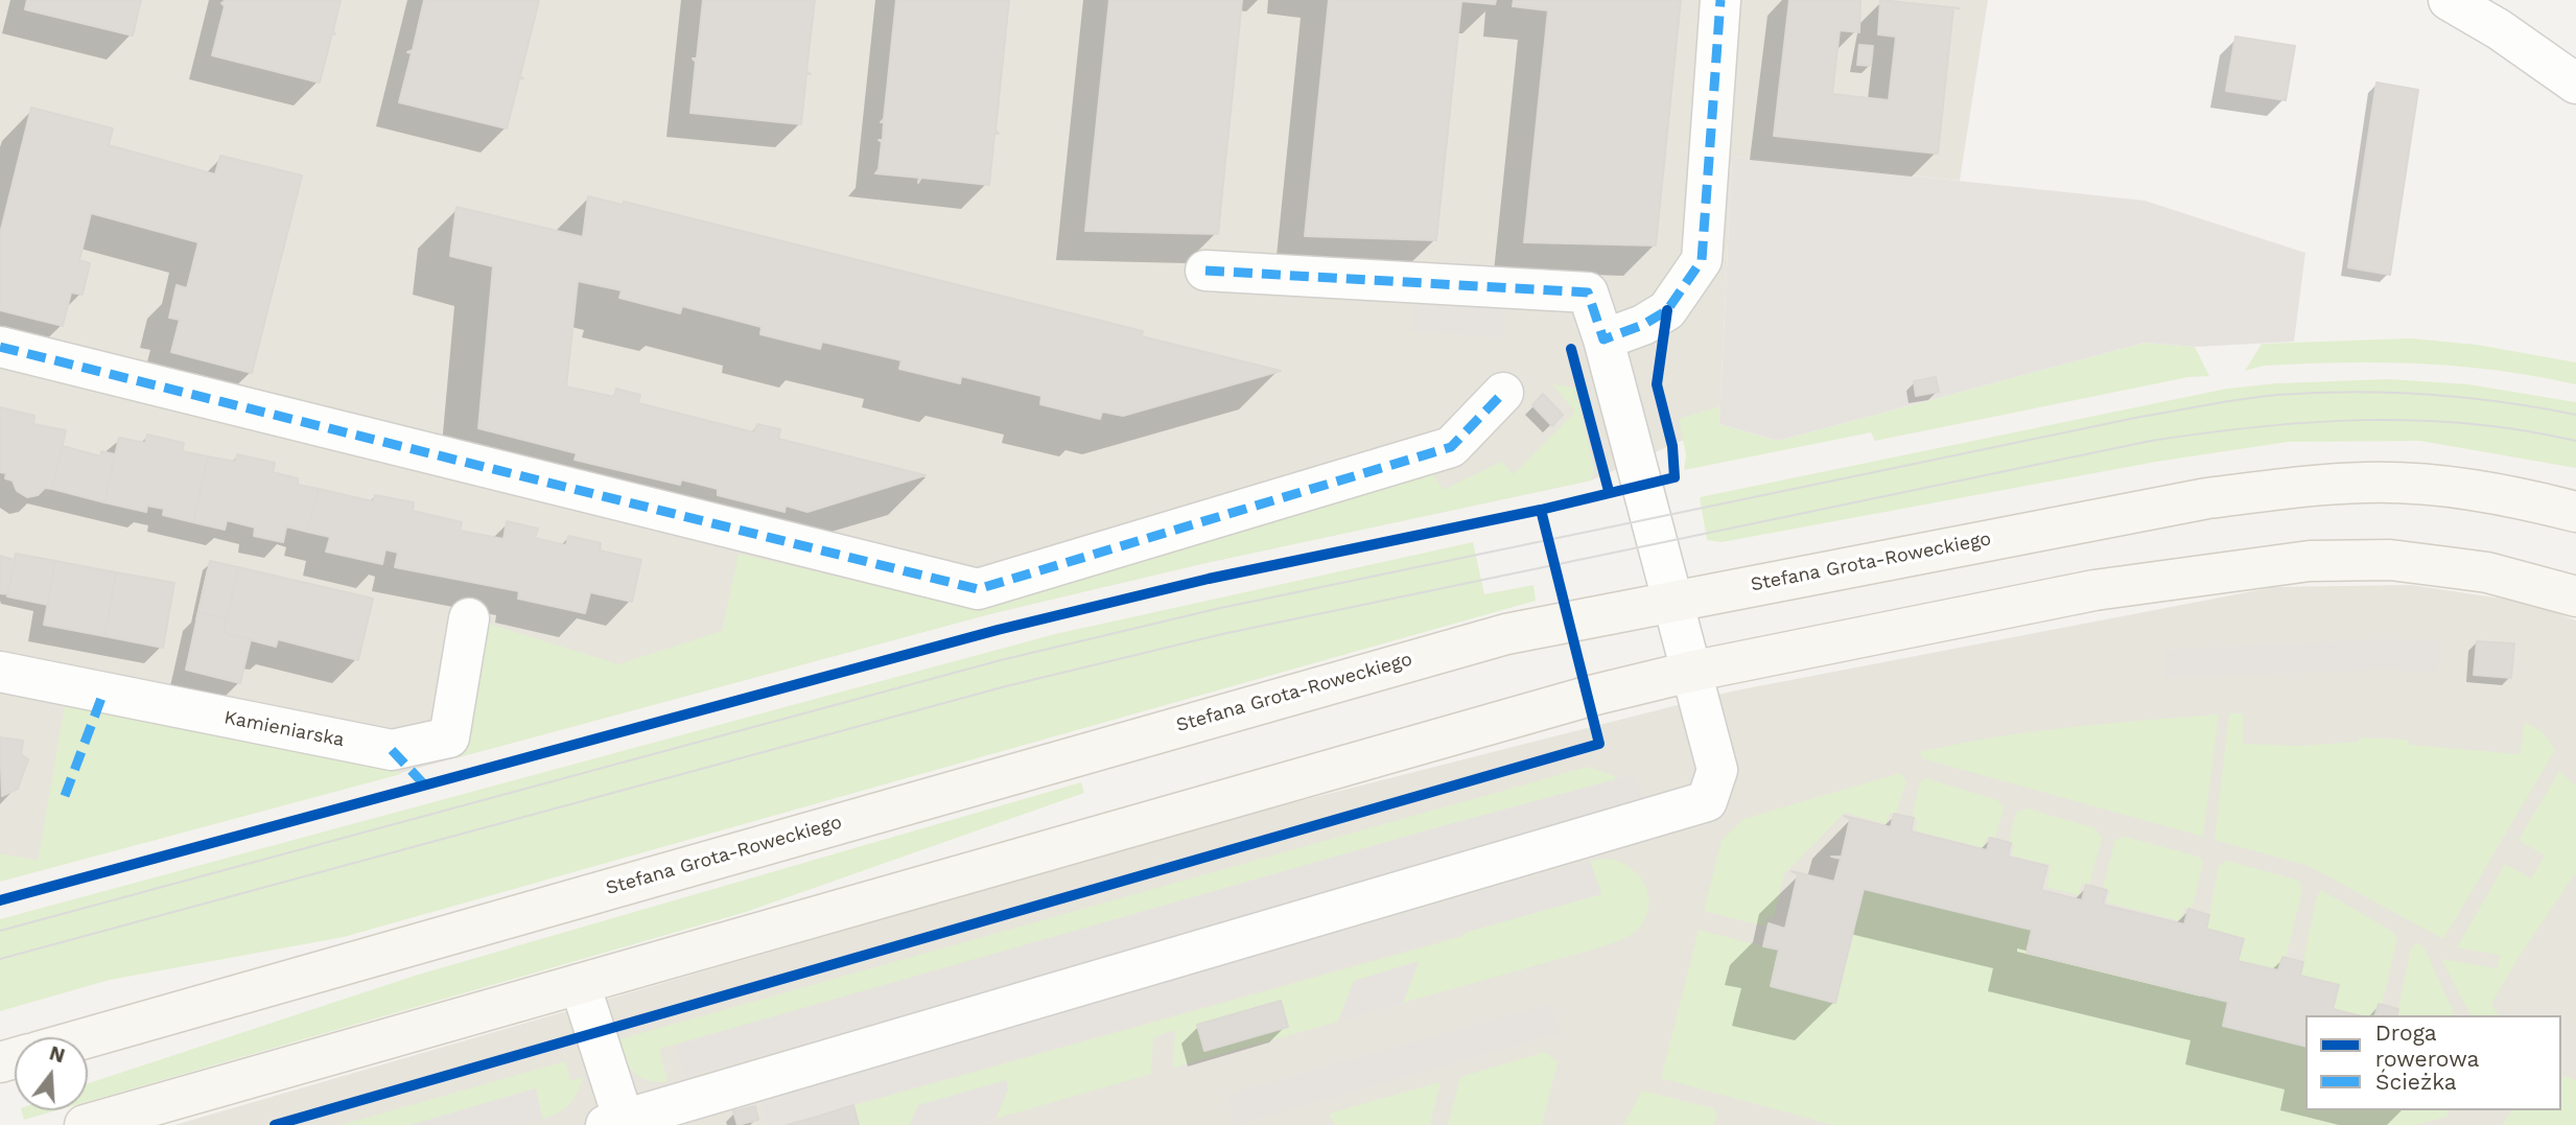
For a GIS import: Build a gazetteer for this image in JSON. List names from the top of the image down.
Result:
{
  "streets": {
    "main road": ["Stefana Grota-Roweckiego"],
    "street": ["Kamieniarska"]
  },
  "legend": ["Droga rowerowa", "Ścieżka"],
  "north": "top"
}
